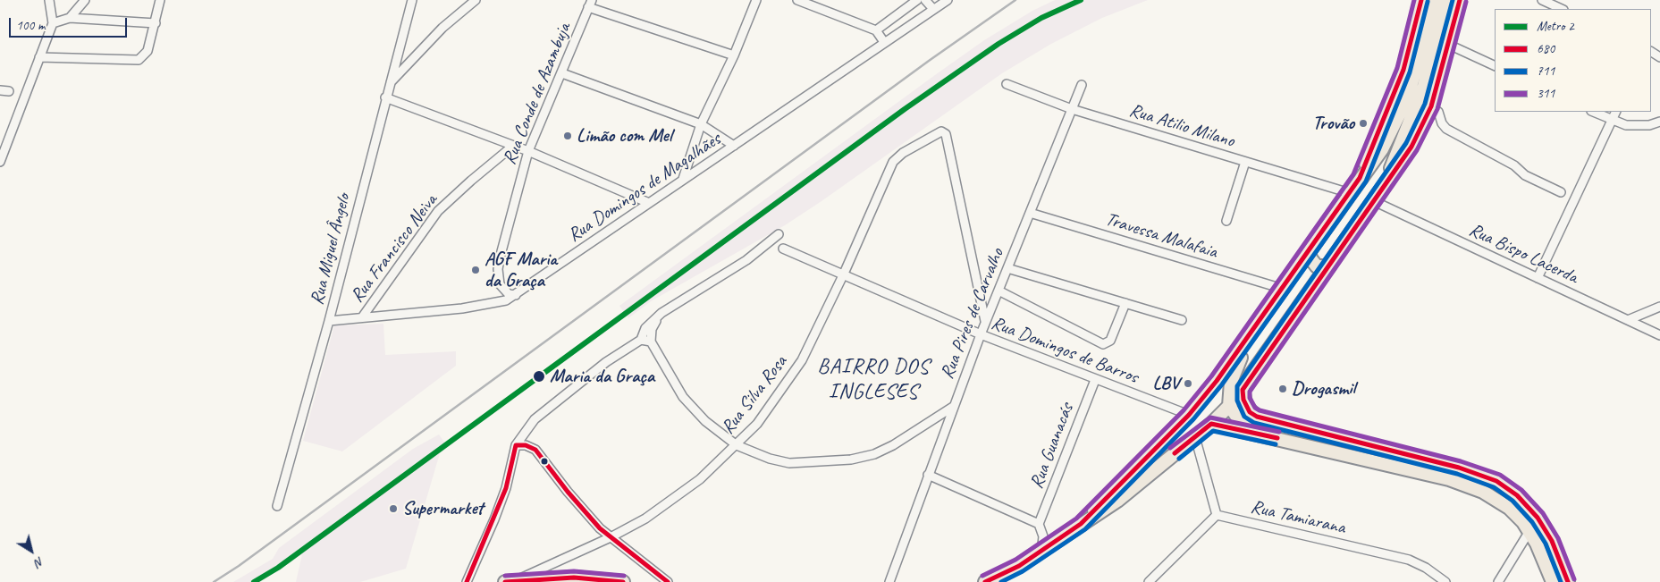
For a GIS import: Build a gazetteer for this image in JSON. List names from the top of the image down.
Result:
{
  "streets": {
    "street": [
      "Rua Conde de Azambuja",
      "Rua Atilio Milano",
      "Rua Domingos de Magalhães",
      "Travessa Malafaia",
      "Rua Francisco Neiva",
      "Rua Miguel Ângelo",
      "Rua Bispo Lacerda",
      "Rua Pires de Carvalho",
      "Rua Domingos de Barros",
      "Rua Silva Rosa",
      "Rua Guanacás",
      "Rua Tamiarana"
    ]
  },
  "crossings": [
    ["Rua Conde de Azambuja", "Rua Domingos de Magalhães"],
    ["Rua Atilio Milano", "Rua Pires de Carvalho"],
    ["Rua Domingos de Magalhães", "Rua Francisco Neiva"],
    ["Rua Domingos de Magalhães", "Rua Miguel Ângelo"],
    ["Travessa Malafaia", "Rua Pires de Carvalho"],
    ["Rua Pires de Carvalho", "Rua Domingos de Barros"],
    ["Rua Pires de Carvalho", "Rua Silva Rosa"],
    ["Rua Domingos de Barros", "Rua Silva Rosa"],
    ["Rua Domingos de Barros", "Rua Guanacás"]
  ],
  "districts": ["BAIRRO DOS INGLESES"],
  "places": [
    "Trovão",
    "Limão com Mel",
    "AGF Maria da Graça",
    "Maria da Graça",
    "LBV",
    "Drogasmil",
    "Supermarket"
  ],
  "lines": [
    "metro line 2",
    "transit line 680",
    "transit line 711",
    "transit line 311"
  ],
  "legend": [
    "Metro 2",
    "680",
    "711",
    "311"
  ],
  "scale_bar": "100 m",
  "north": "bottom right"
}
